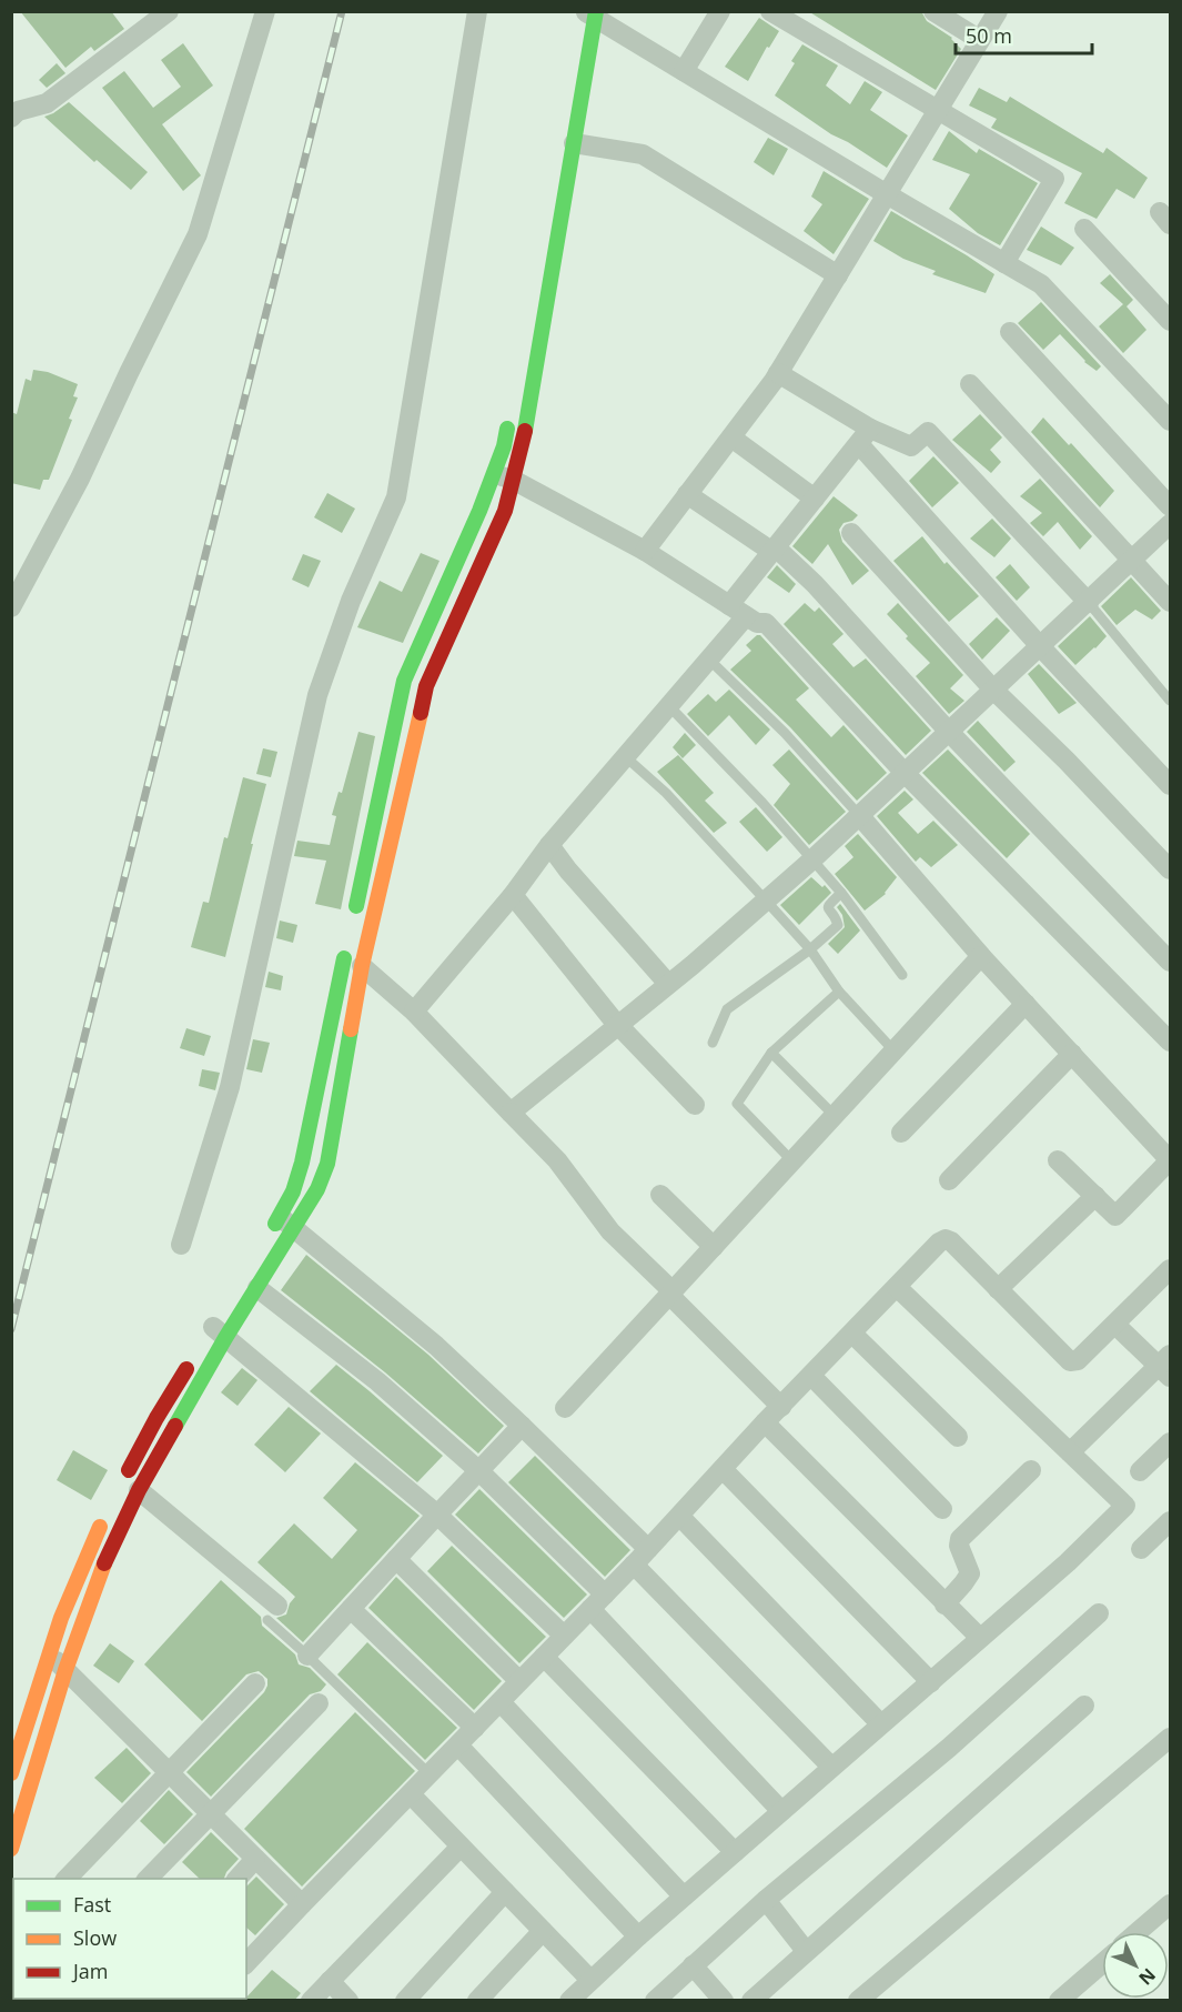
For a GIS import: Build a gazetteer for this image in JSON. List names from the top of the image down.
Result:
{
  "legend": ["Fast", "Slow", "Jam"],
  "scale_bar": "50 m",
  "north": "bottom right"
}
